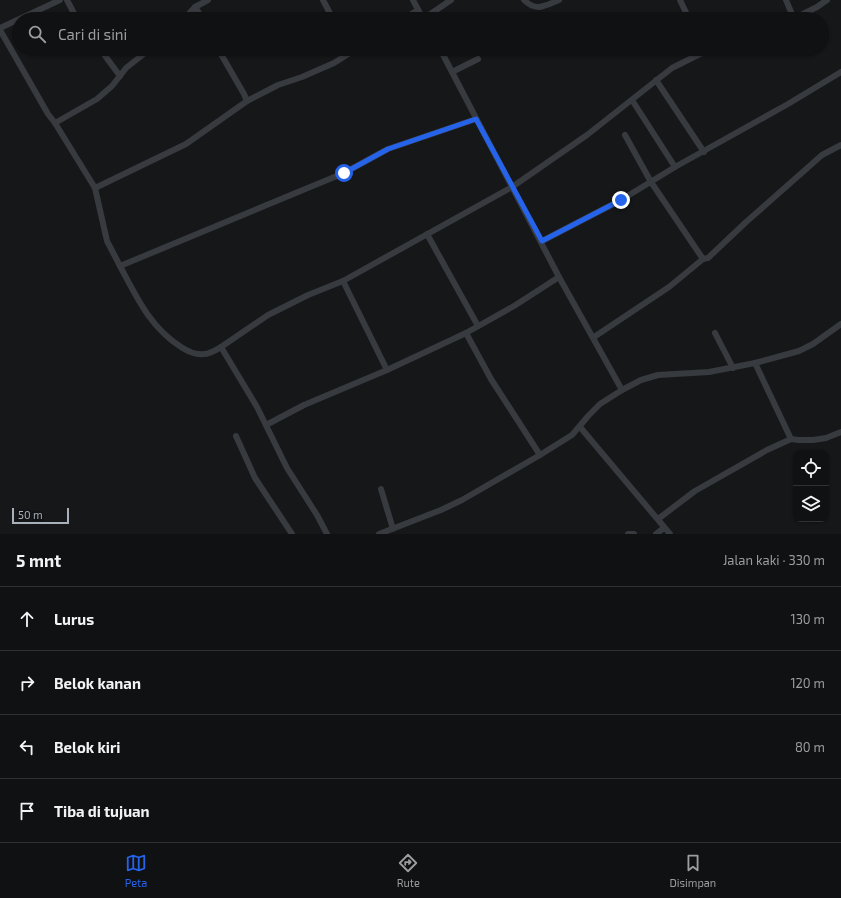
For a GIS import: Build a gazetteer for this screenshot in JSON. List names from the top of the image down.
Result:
{
  "scale_bar": "50 m",
  "page": {
    "search": "Cari di sini",
    "scale": "50 m",
    "heading": ["5 mnt", "Jalan kaki · 330 m"],
    "list": [
      ["Lurus", "130 m"],
      ["Belok kanan", "120 m"],
      ["Belok kiri", "80 m"],
      "Tiba di tujuan"
    ],
    "nav": ["Peta", "Rute", "Disimpan"]
  }
}
